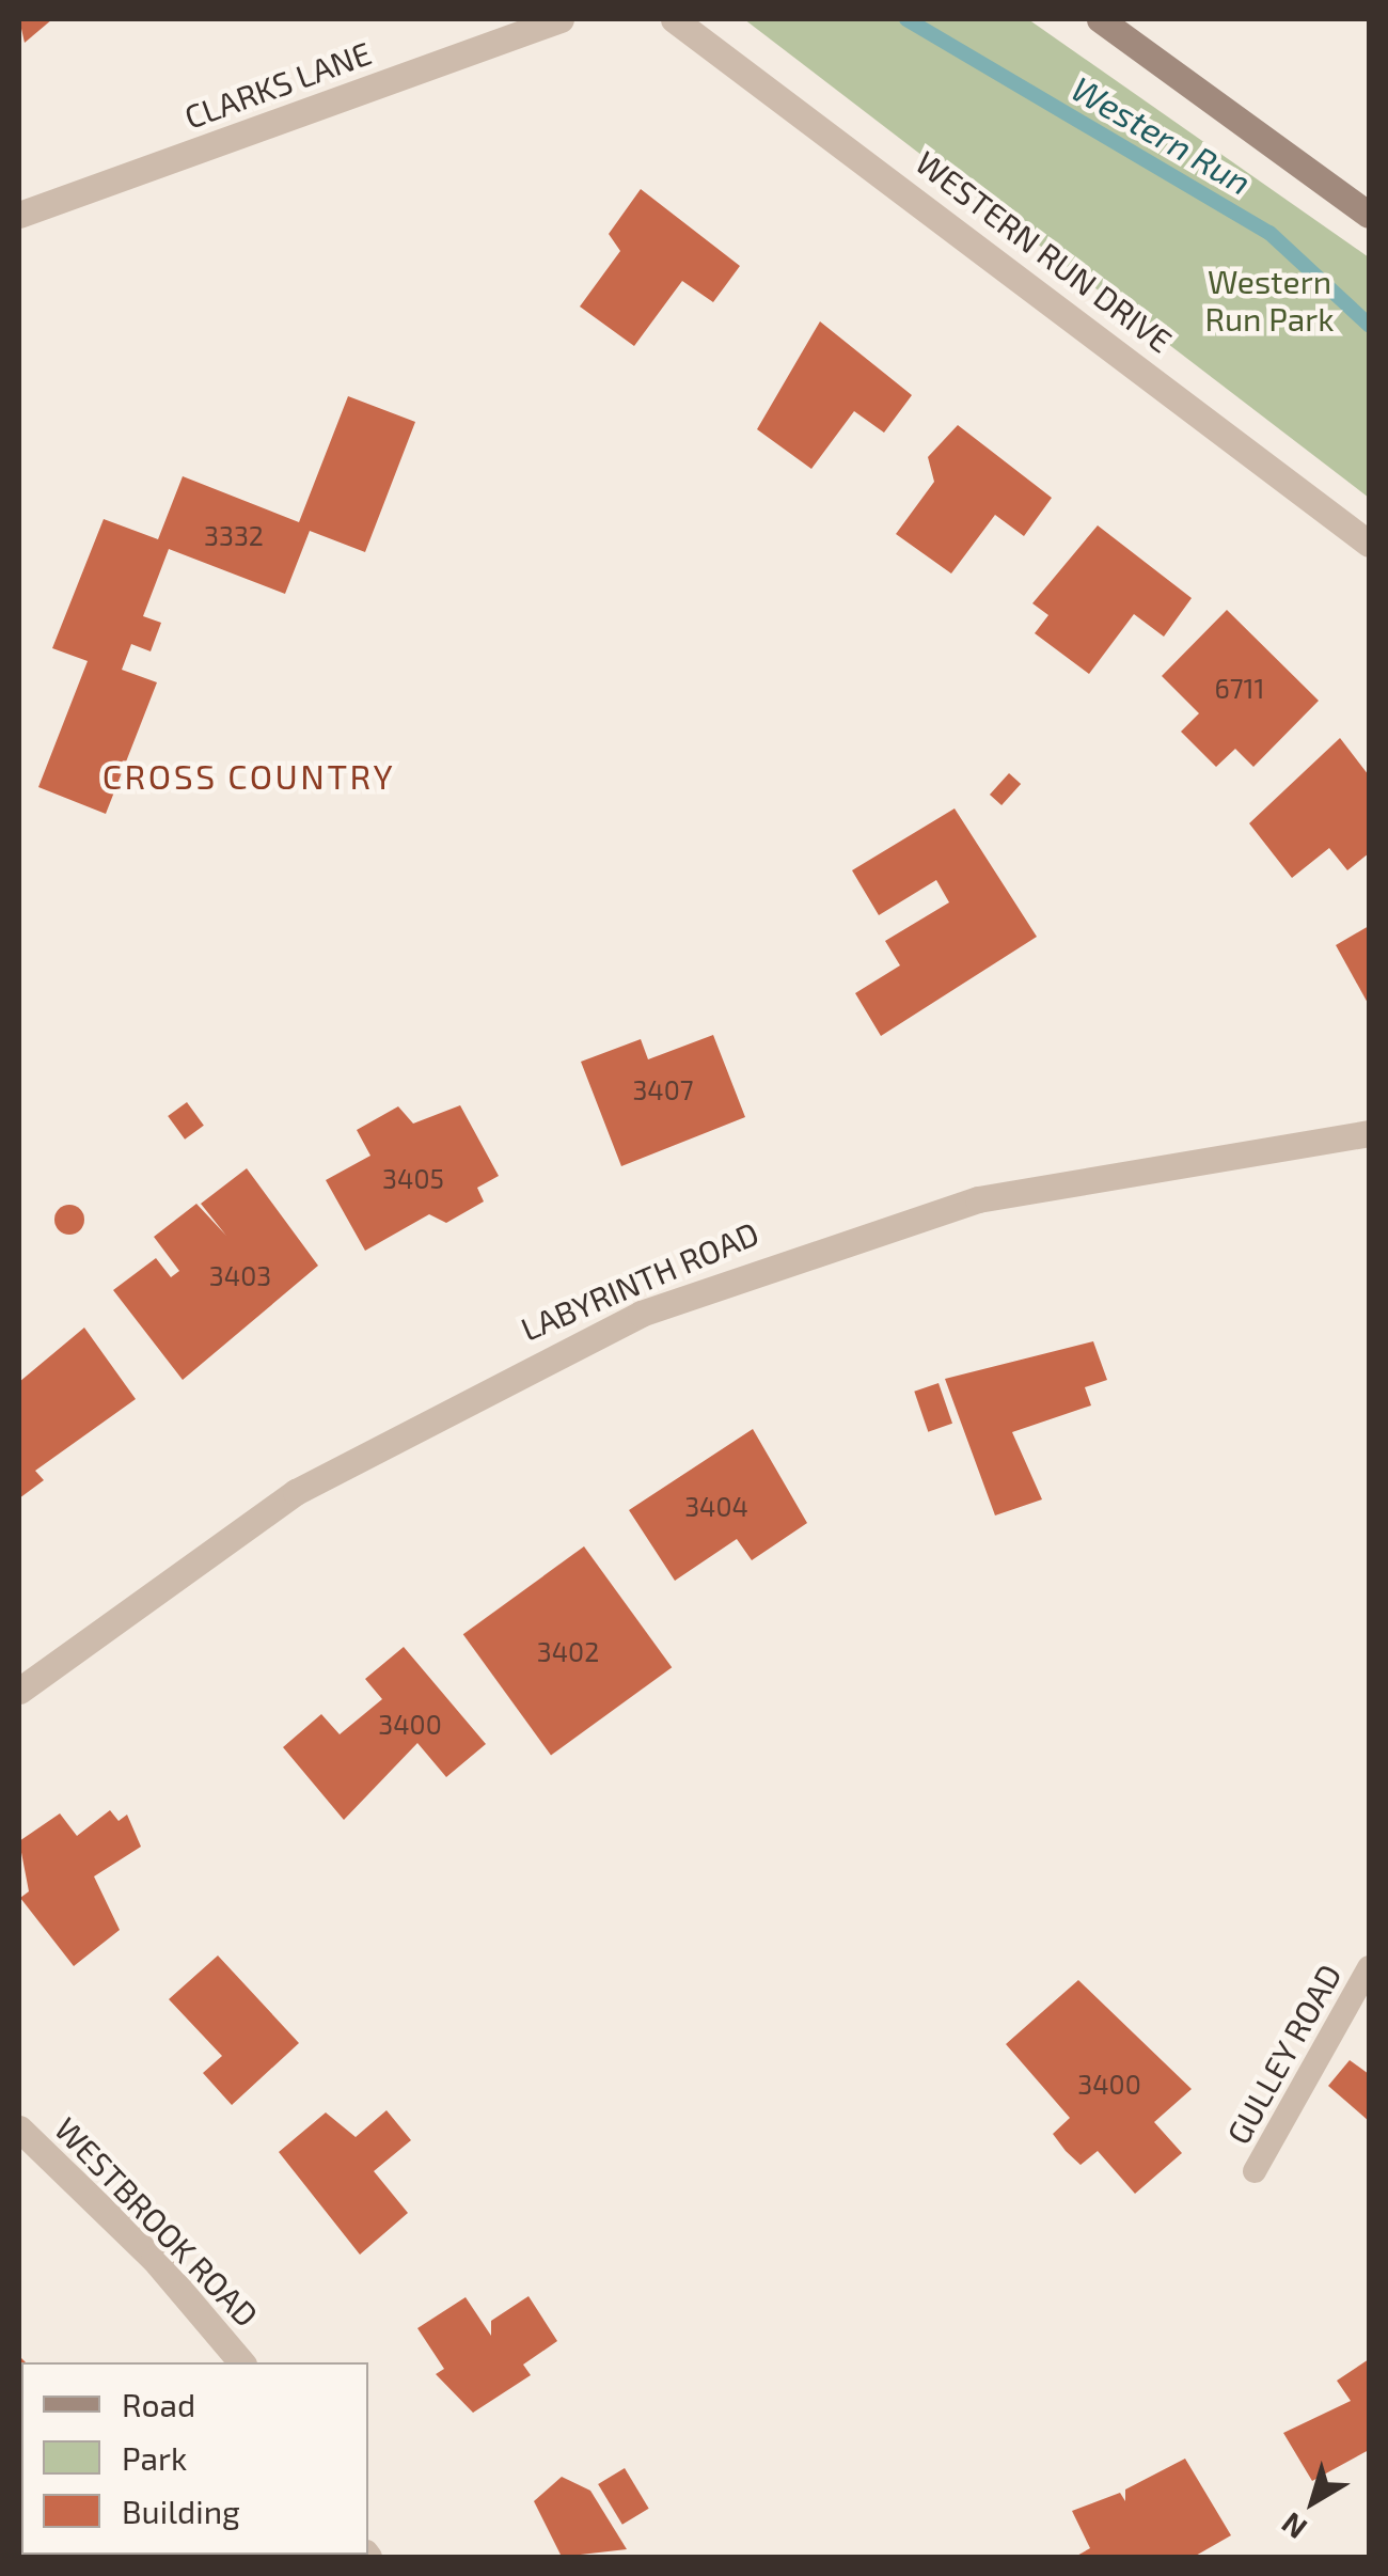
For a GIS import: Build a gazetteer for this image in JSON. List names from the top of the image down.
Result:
{
  "streets": {
    "street": [
      "CLARKS LANE",
      "WESTERN RUN DRIVE",
      "LABYRINTH ROAD",
      "WESTBROOK ROAD"
    ],
    "lane": ["GULLEY ROAD"]
  },
  "districts": ["CROSS COUNTRY"],
  "water": ["Western Run"],
  "parks": ["Western Run Park"],
  "house_numbers": [
    "3332",
    "6711",
    "3407",
    "3405",
    "3403",
    "3404",
    "3402",
    "3400",
    "3400"
  ],
  "legend": ["Road", "Park", "Building"],
  "north": "bottom left"
}
